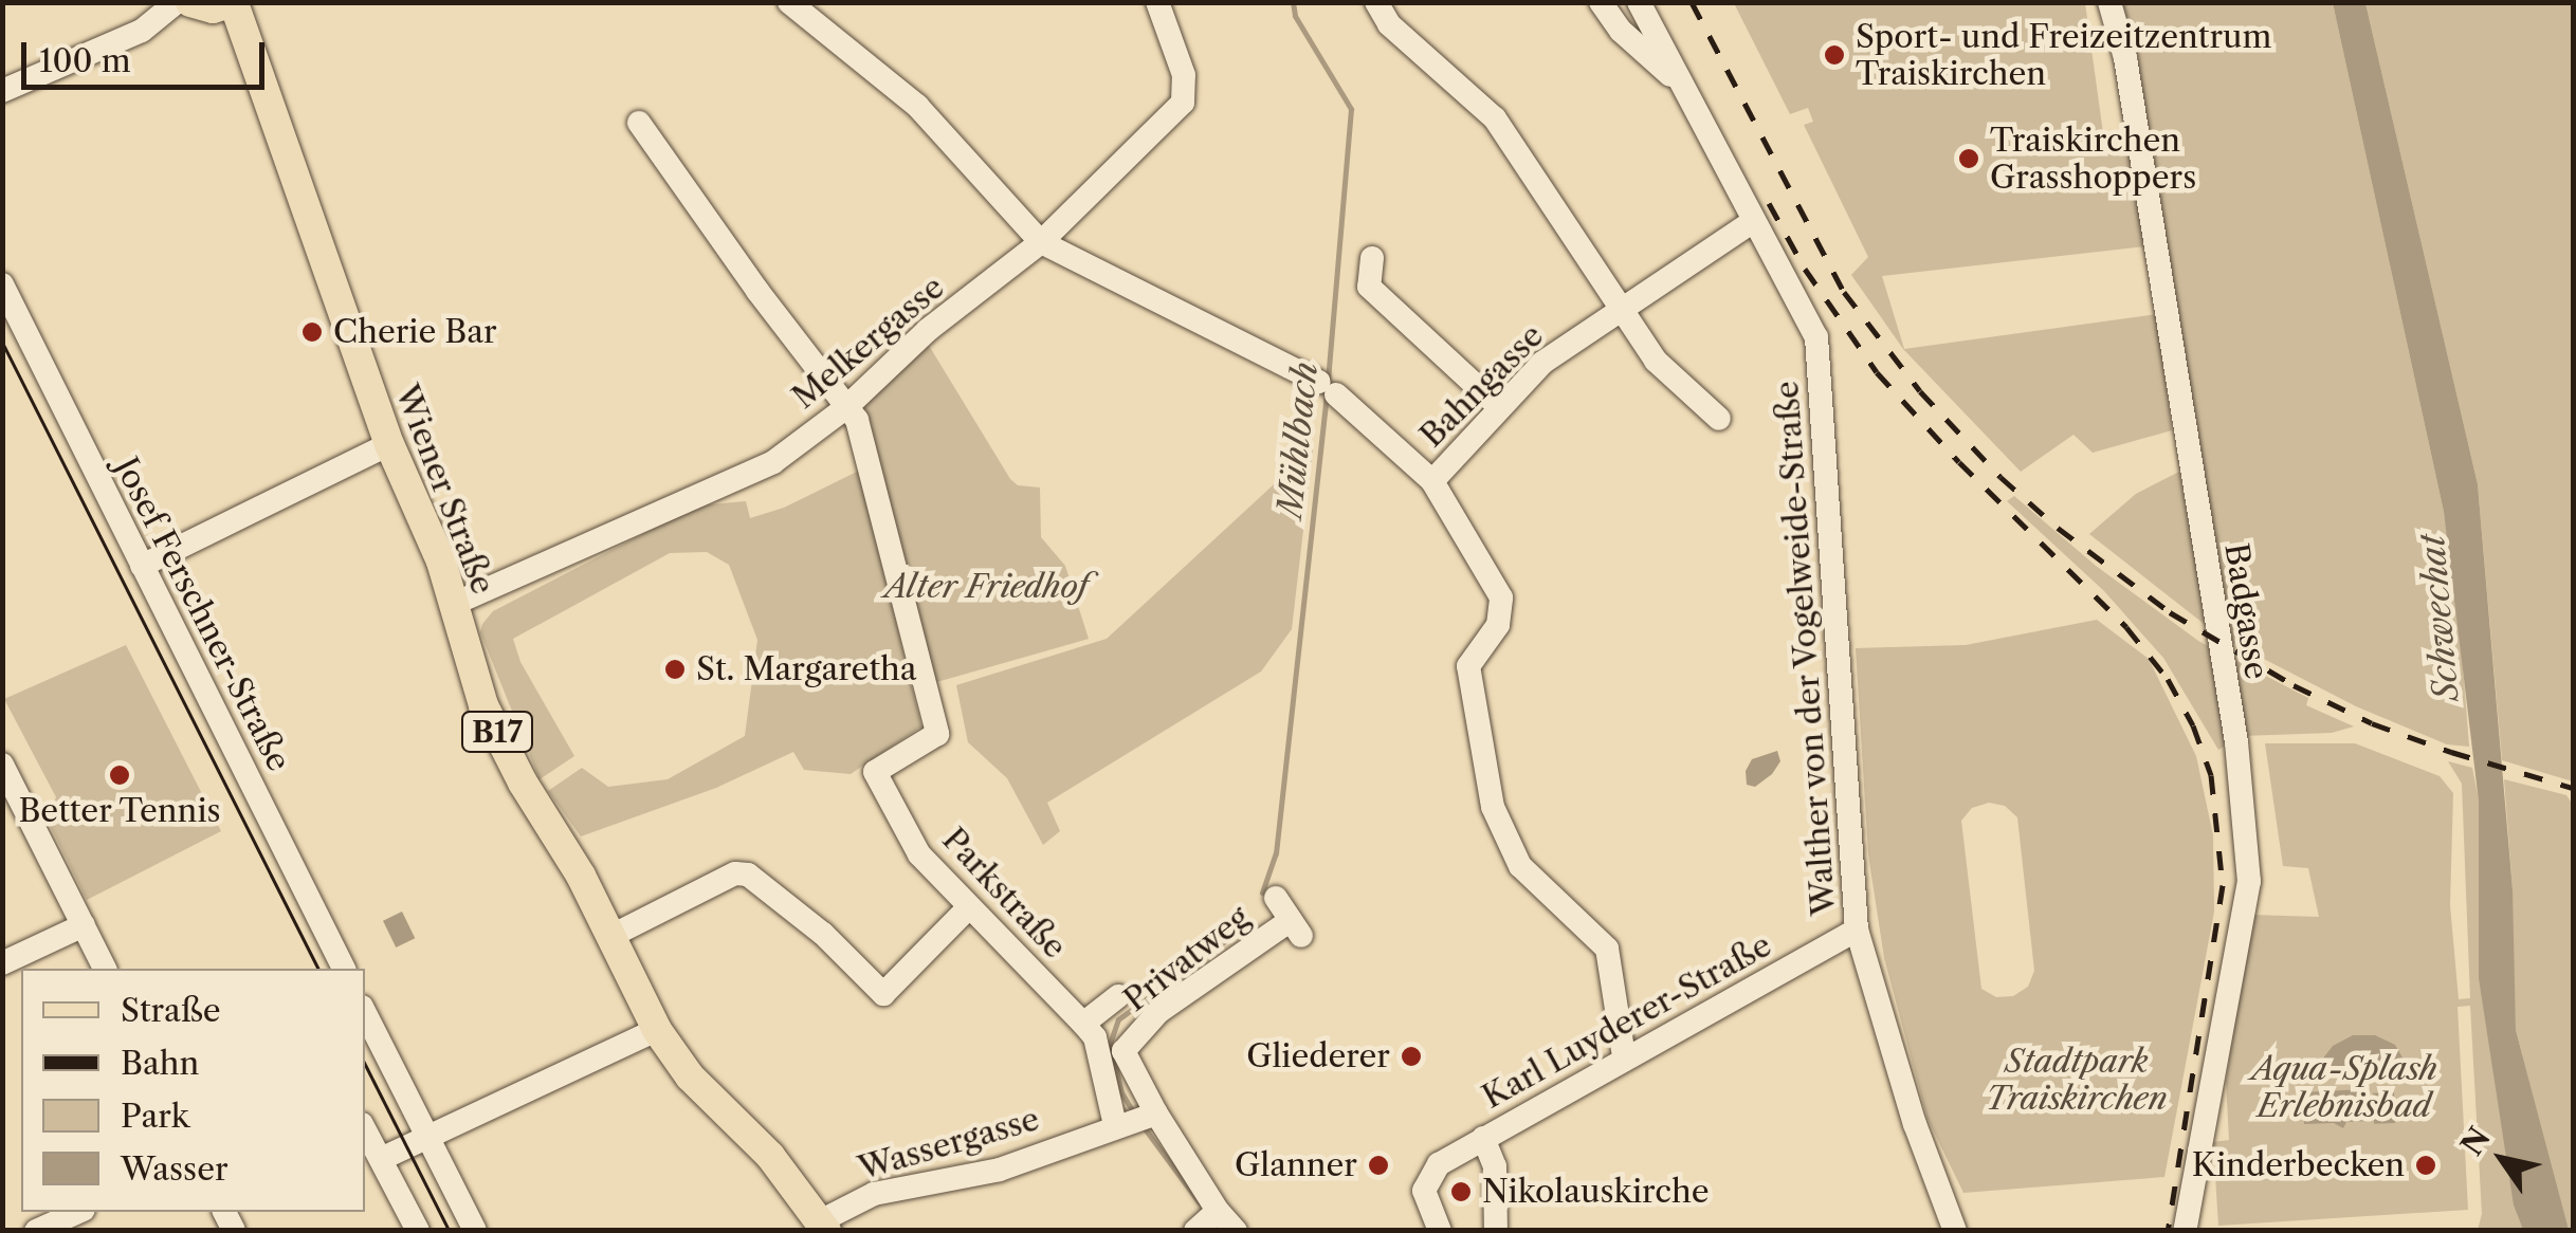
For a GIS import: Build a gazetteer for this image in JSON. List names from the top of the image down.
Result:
{
  "streets": {
    "main road": ["Wiener Straße", "B17"],
    "street": [
      "Melkergasse",
      "Bahngasse",
      "Badgasse",
      "Josef Ferschner-Straße",
      "Walther von der Vogelweide-Straße",
      "Parkstraße",
      "Privatweg",
      "Karl Luyderer-Straße",
      "Wassergasse"
    ]
  },
  "crossings": [
    ["Melkergasse", "Wiener Straße"],
    ["Melkergasse", "Parkstraße"],
    ["Bahngasse", "Walther von der Vogelweide-Straße"],
    ["Bahngasse", "Karl Luyderer-Straße"],
    ["Wiener Straße", "B17"],
    ["Wiener Straße", "Wassergasse"],
    ["Walther von der Vogelweide-Straße", "Karl Luyderer-Straße"],
    ["Privatweg", "Wassergasse"]
  ],
  "water": ["Mühlbach", "Schwechat"],
  "parks": ["Alter Friedhof", "Stadtpark Traiskirchen", "Aqua-Splash Erlebnisbad"],
  "places": [
    "Sport- und Freizeitzentrum Traiskirchen",
    "Traiskirchen Grasshoppers",
    "Cherie Bar",
    "St. Margaretha",
    "Better Tennis",
    "Gliederer",
    "Glanner",
    "Kinderbecken",
    "Nikolauskirche"
  ],
  "legend": [
    "Straße",
    "Bahn",
    "Park",
    "Wasser"
  ],
  "scale_bar": "100 m",
  "north": "top left"
}
